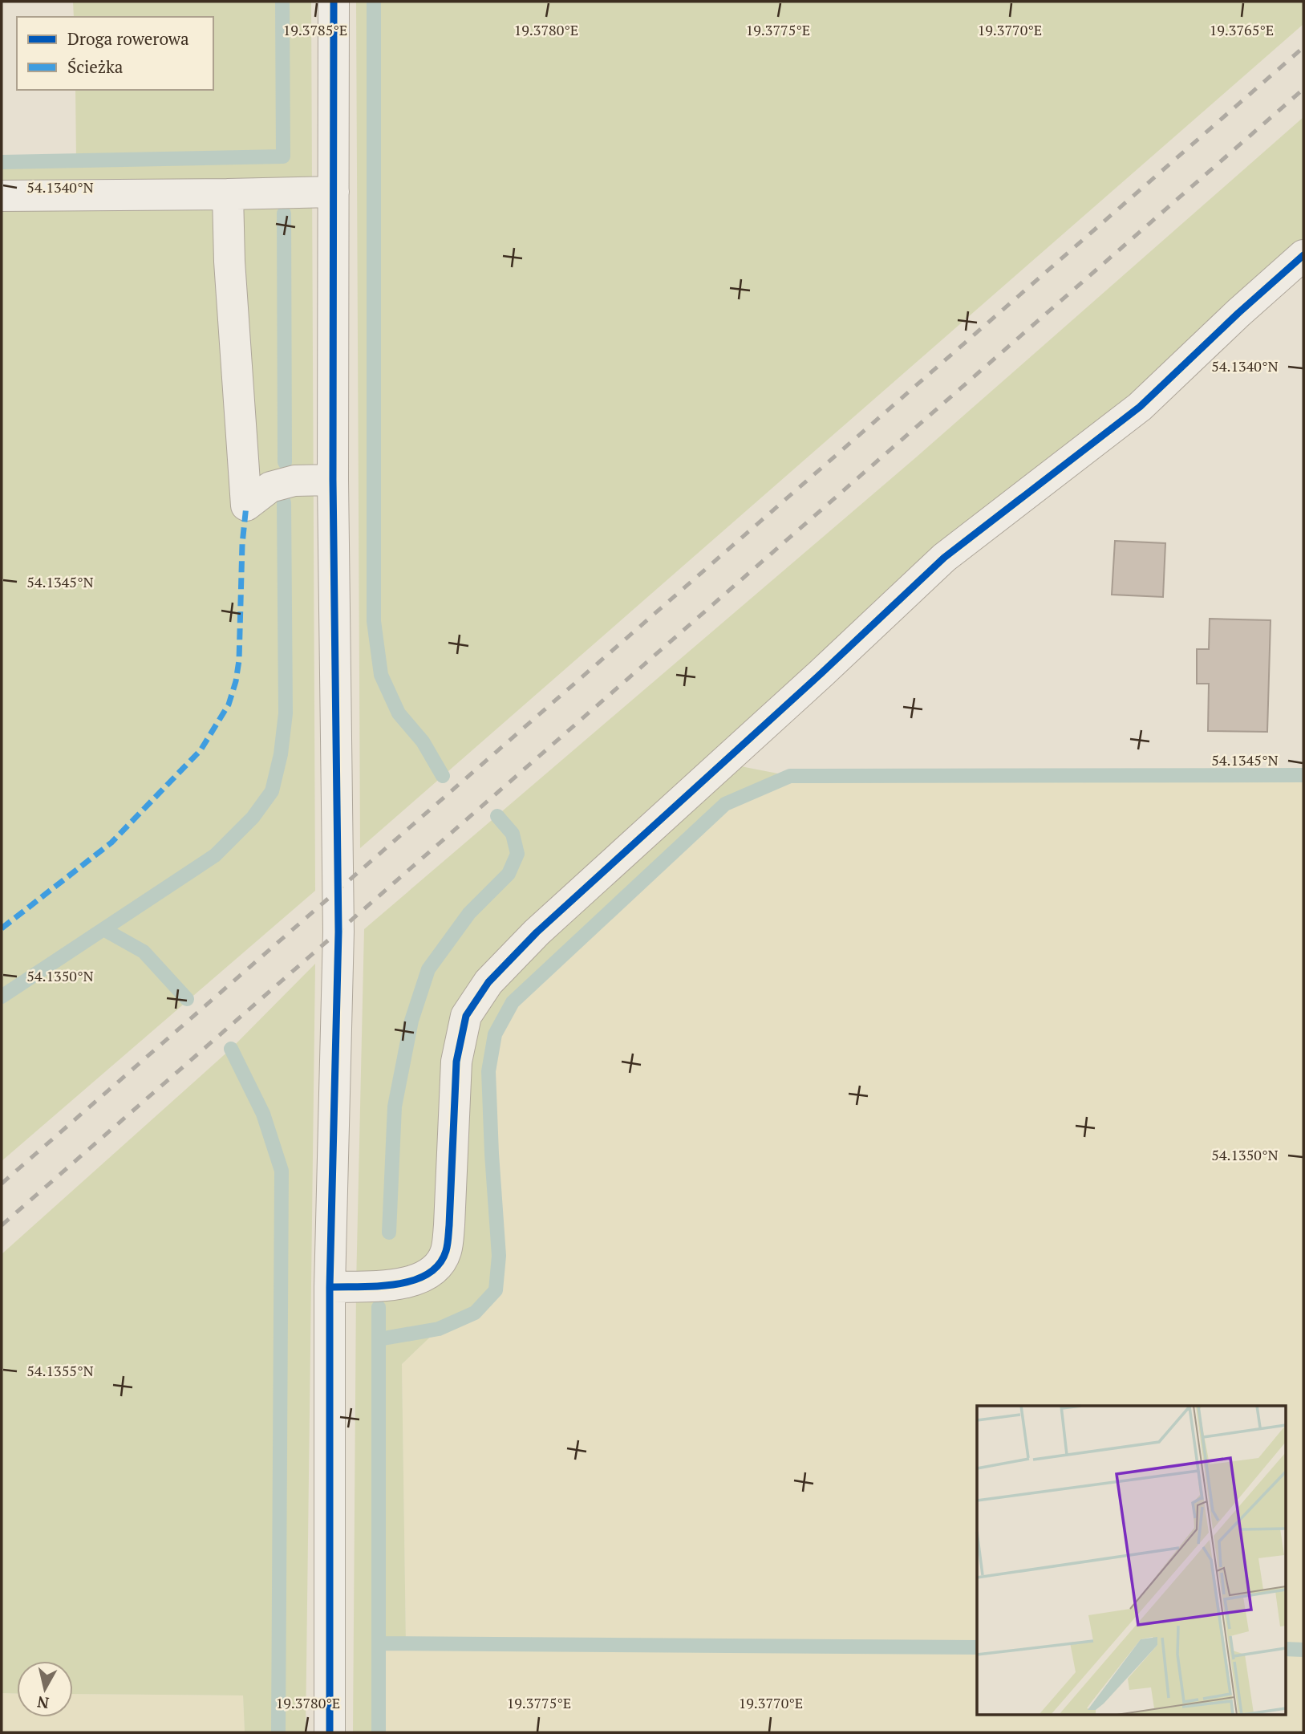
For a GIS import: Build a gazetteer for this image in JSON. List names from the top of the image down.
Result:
{
  "legend": ["Droga rowerowa", "Ścieżka"],
  "north": "bottom",
  "coordinates": [
    "19.3785°E",
    "19.3780°E",
    "19.3775°E",
    "19.3770°E",
    "19.3765°E",
    "54.1340°N",
    "54.1345°N",
    "54.1350°N",
    "54.1355°N"
  ]
}
